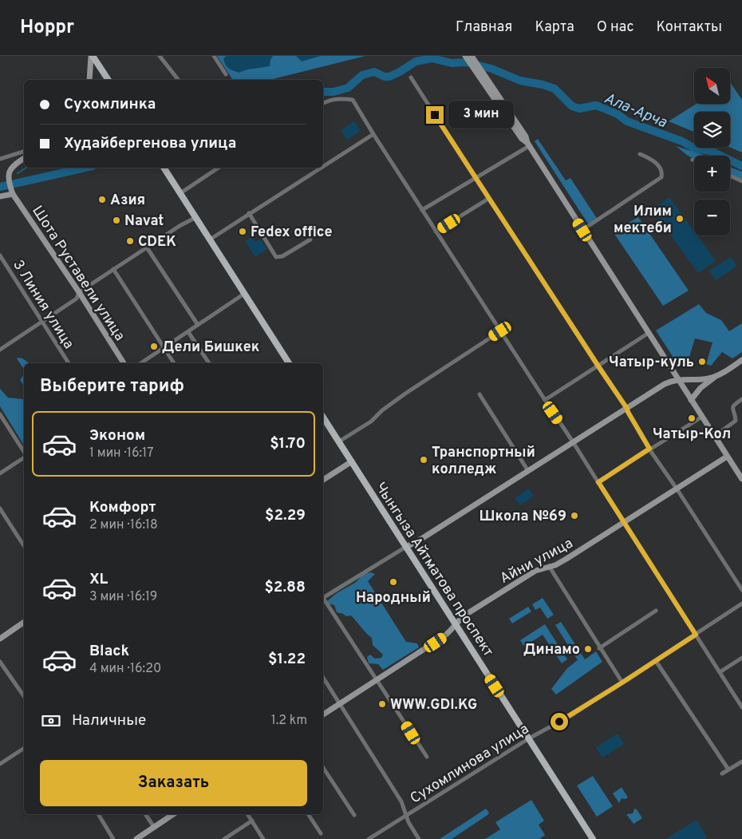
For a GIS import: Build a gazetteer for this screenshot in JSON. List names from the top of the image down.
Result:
{
  "streets": {
    "main road": ["Чынгыза Айтматова проспект"],
    "street": [
      "Шота Руставели улица",
      "3 Линия улица",
      "Айни улица",
      "Сухомлинова улица"
    ]
  },
  "crossings": [
    ["Айни улица", "Чынгыза Айтматова проспект"],
    ["Чынгыза Айтматова проспект", "Сухомлинова улица"]
  ],
  "water": ["Ала-Арча"],
  "places": [
    "Азия",
    "Илим мектеби",
    "Navat",
    "Fedex office",
    "CDEK",
    "Дели Бишкек",
    "Чатыр-куль",
    "Чатыр-Кол",
    "Транспортный колледж",
    "Школа №69",
    "Народный",
    "Динамо",
    "WWW.GDI.KG"
  ],
  "north": "top left",
  "page": {
    "header": "Hoppr",
    "nav": [
      "Главная",
      "Карта",
      "О нас",
      "Контакты"
    ],
    "map_buttons": ["+", "−"],
    "banner": ["Сухомлинка", "Худайбергенова улица"],
    "bubble": "3 мин",
    "heading": "Выберите тариф",
    "list": [
      {
        "name": "Эконом",
        "note": "1 мин · 16:17",
        "value": "$1.70"
      },
      {
        "name": "Комфорт",
        "note": "2 мин · 16:18",
        "value": "$2.29"
      },
      {
        "name": "XL",
        "note": "3 мин · 16:19",
        "value": "$2.88"
      },
      {
        "name": "Black",
        "note": "4 мин · 16:20",
        "value": "$1.22"
      }
    ],
    "pay": ["Наличные", "1.2 km"],
    "buttons": "Заказать"
  }
}
